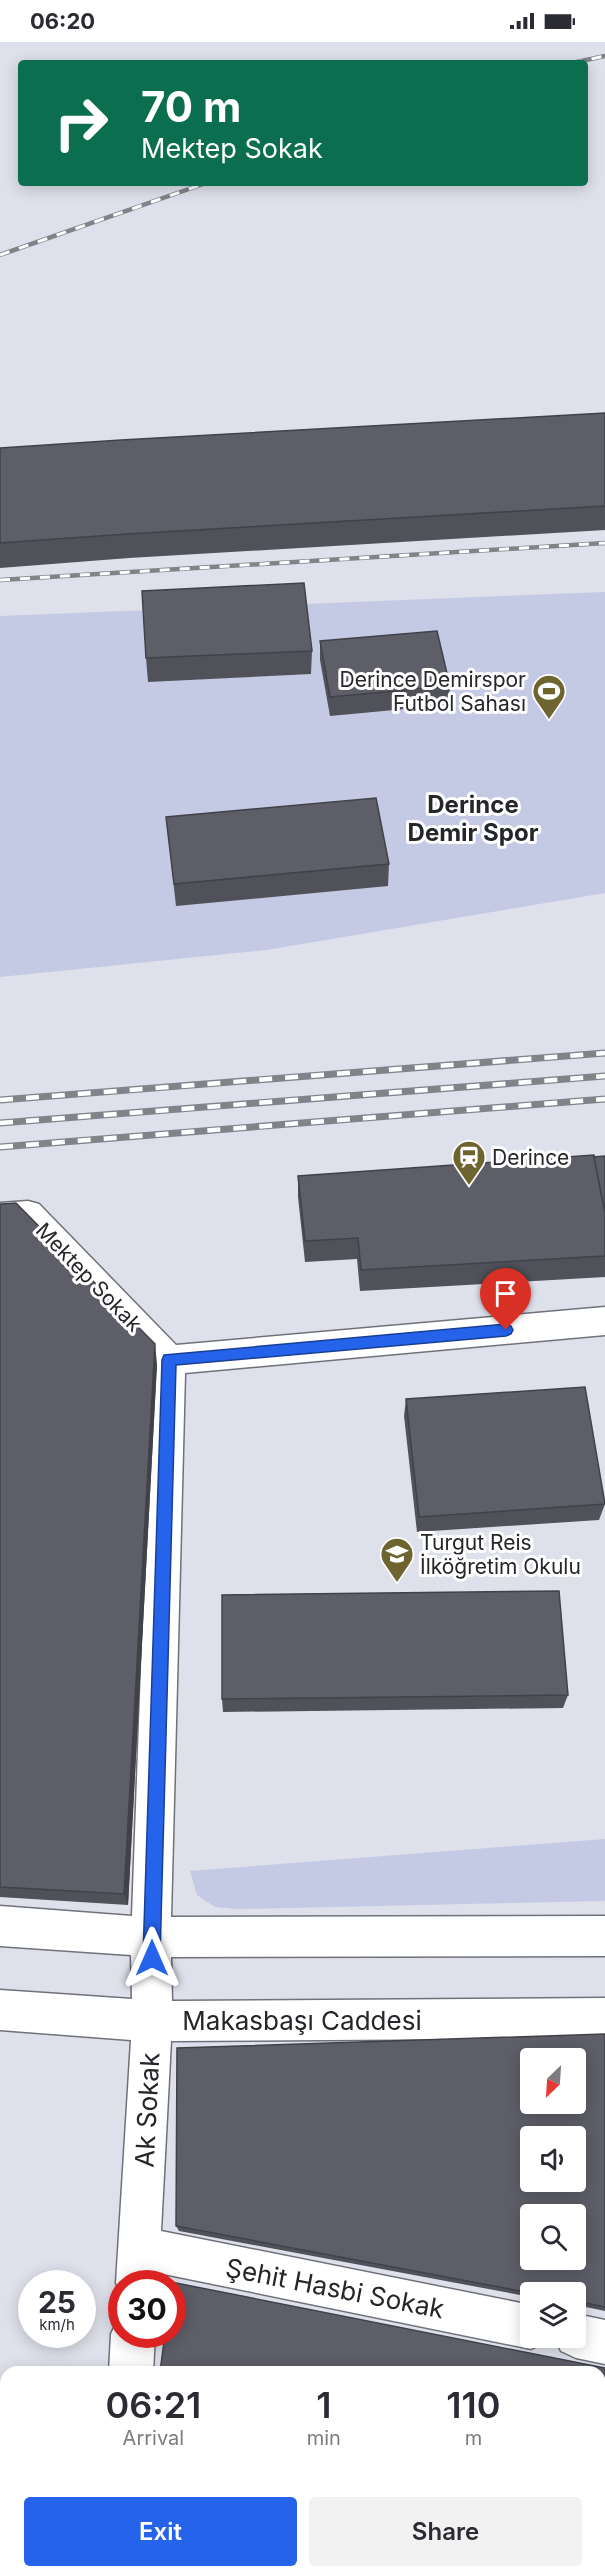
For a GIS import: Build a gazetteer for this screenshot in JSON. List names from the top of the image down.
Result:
{
  "streets": {
    "street": [
      "Mektep Sokak",
      "Makasbaşı Caddesi",
      "Ak Sokak",
      "Şehit Hasbi Sokak"
    ]
  },
  "crossings": [
    ["Makasbaşı Caddesi", "Ak Sokak"],
    ["Ak Sokak", "Şehit Hasbi Sokak"]
  ],
  "districts": ["Derince Demir Spor"],
  "places": {
    "sports": ["Derince Demirspor Futbol Sahası"],
    "station": ["Derince"],
    "school or university": ["Turgut Reis İlköğretim Okulu"]
  },
  "north": "bottom left",
  "page": {
    "status": "06:20",
    "turn": ["70 m", "Mektep Sokak"],
    "speed": "25 km/h",
    "limit": "30",
    "eta": [
      "06:21",
      "Arrival",
      "1",
      "min",
      "110",
      "m"
    ],
    "buttons": ["Exit", "Share"]
  }
}
